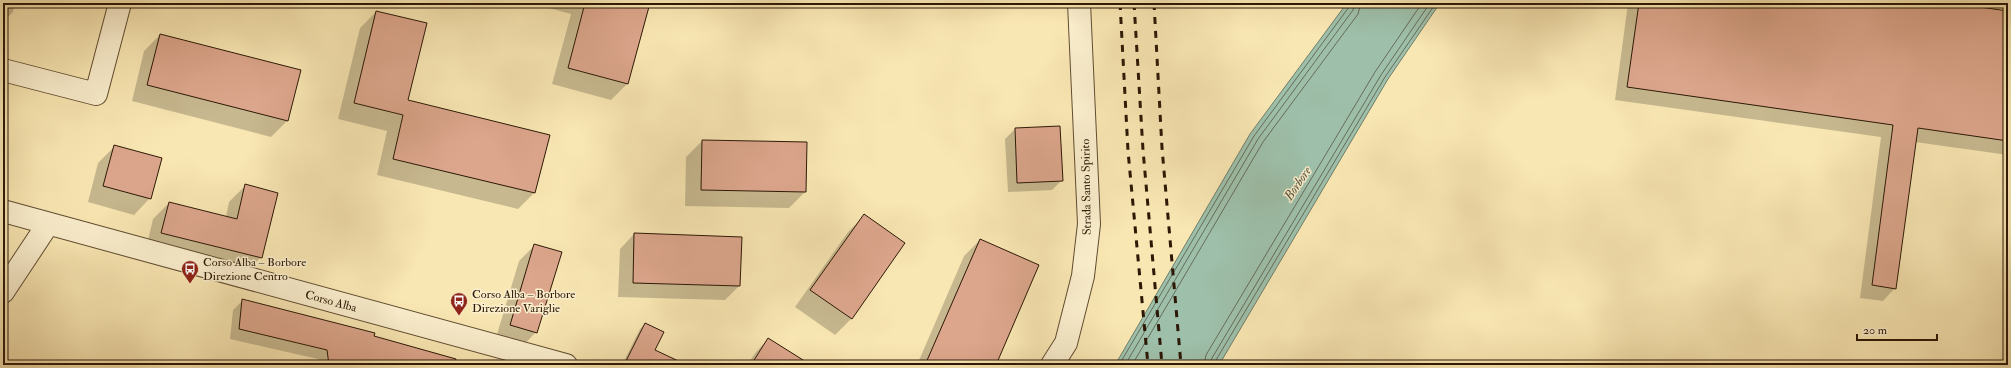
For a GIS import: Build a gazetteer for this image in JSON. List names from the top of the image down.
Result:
{
  "streets": {
    "street": ["Strada Santo Spirito", "Corso Alba"]
  },
  "water": ["Borbore"],
  "places": {
    "bus stop": ["Corso Alba – Borbore Direzione Centro", "Corso Alba – Borbore Direzione Variglie"]
  },
  "scale_bar": "20 m"
}
